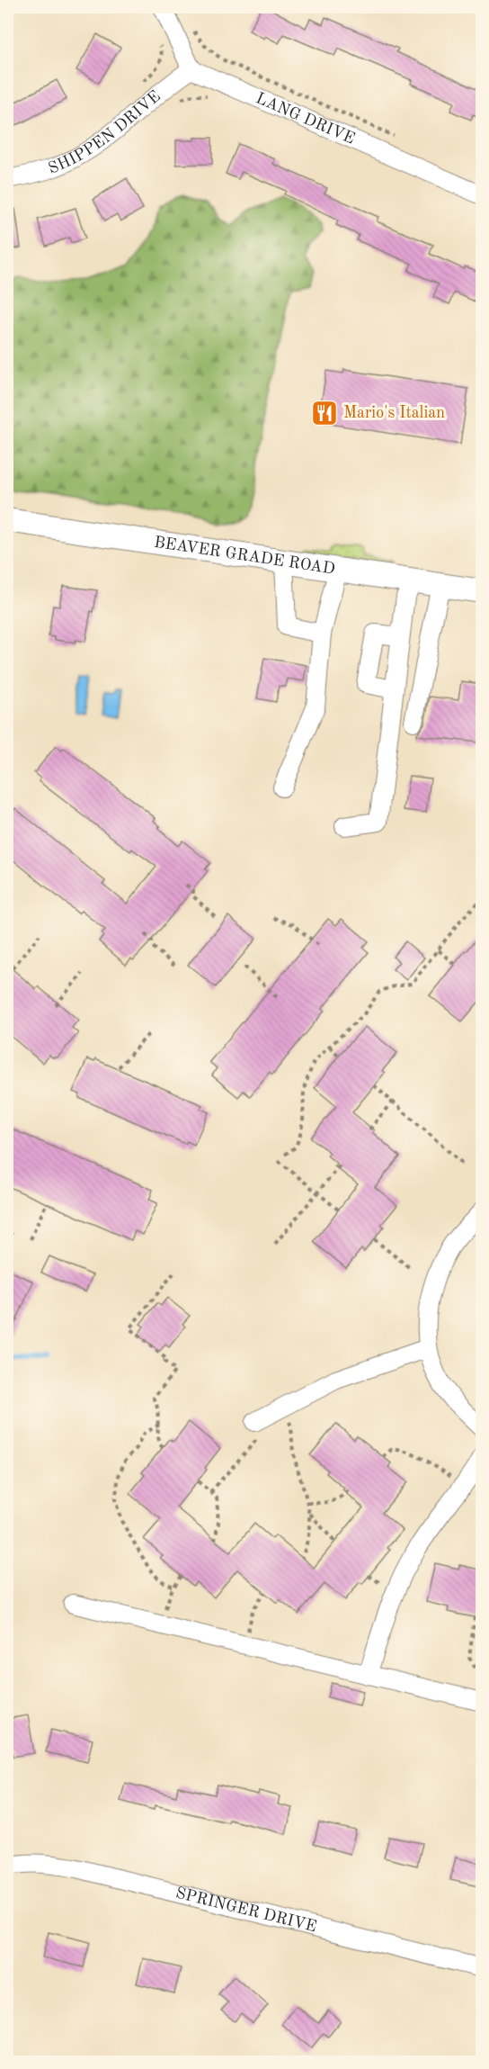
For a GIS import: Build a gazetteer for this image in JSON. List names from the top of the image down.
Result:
{
  "streets": {
    "main road": ["BEAVER GRADE ROAD"],
    "street": ["LANG DRIVE", "SHIPPEN DRIVE", "SPRINGER DRIVE"]
  },
  "crossings": [
    ["LANG DRIVE", "SHIPPEN DRIVE"]
  ],
  "places": {
    "restaurant": ["Mario's Italian"]
  }
}
